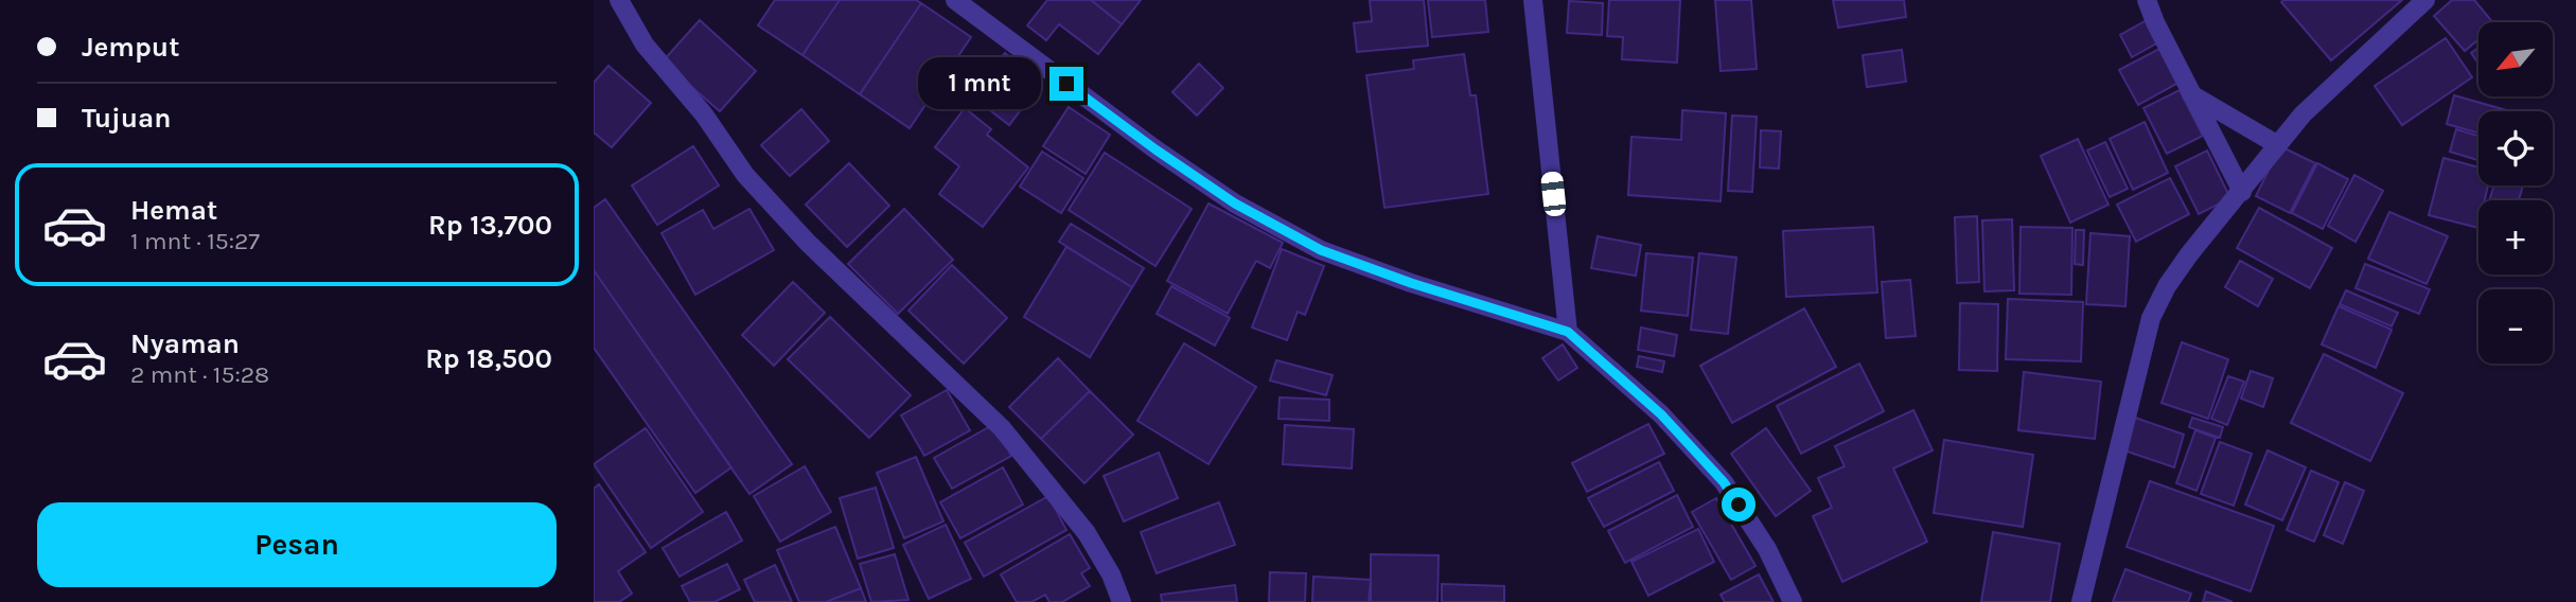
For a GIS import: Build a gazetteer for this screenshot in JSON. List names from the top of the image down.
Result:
{
  "north": "bottom left",
  "page": {
    "banner": ["Jemput", "Tujuan"],
    "map_buttons": ["+", "−"],
    "bubble": "1 mnt",
    "list": [
      {
        "name": "Hemat",
        "note": "1 mnt · 15:27",
        "value": "Rp 13,700"
      },
      {
        "name": "Nyaman",
        "note": "2 mnt · 15:28",
        "value": "Rp 18,500"
      }
    ],
    "buttons": "Pesan"
  }
}
